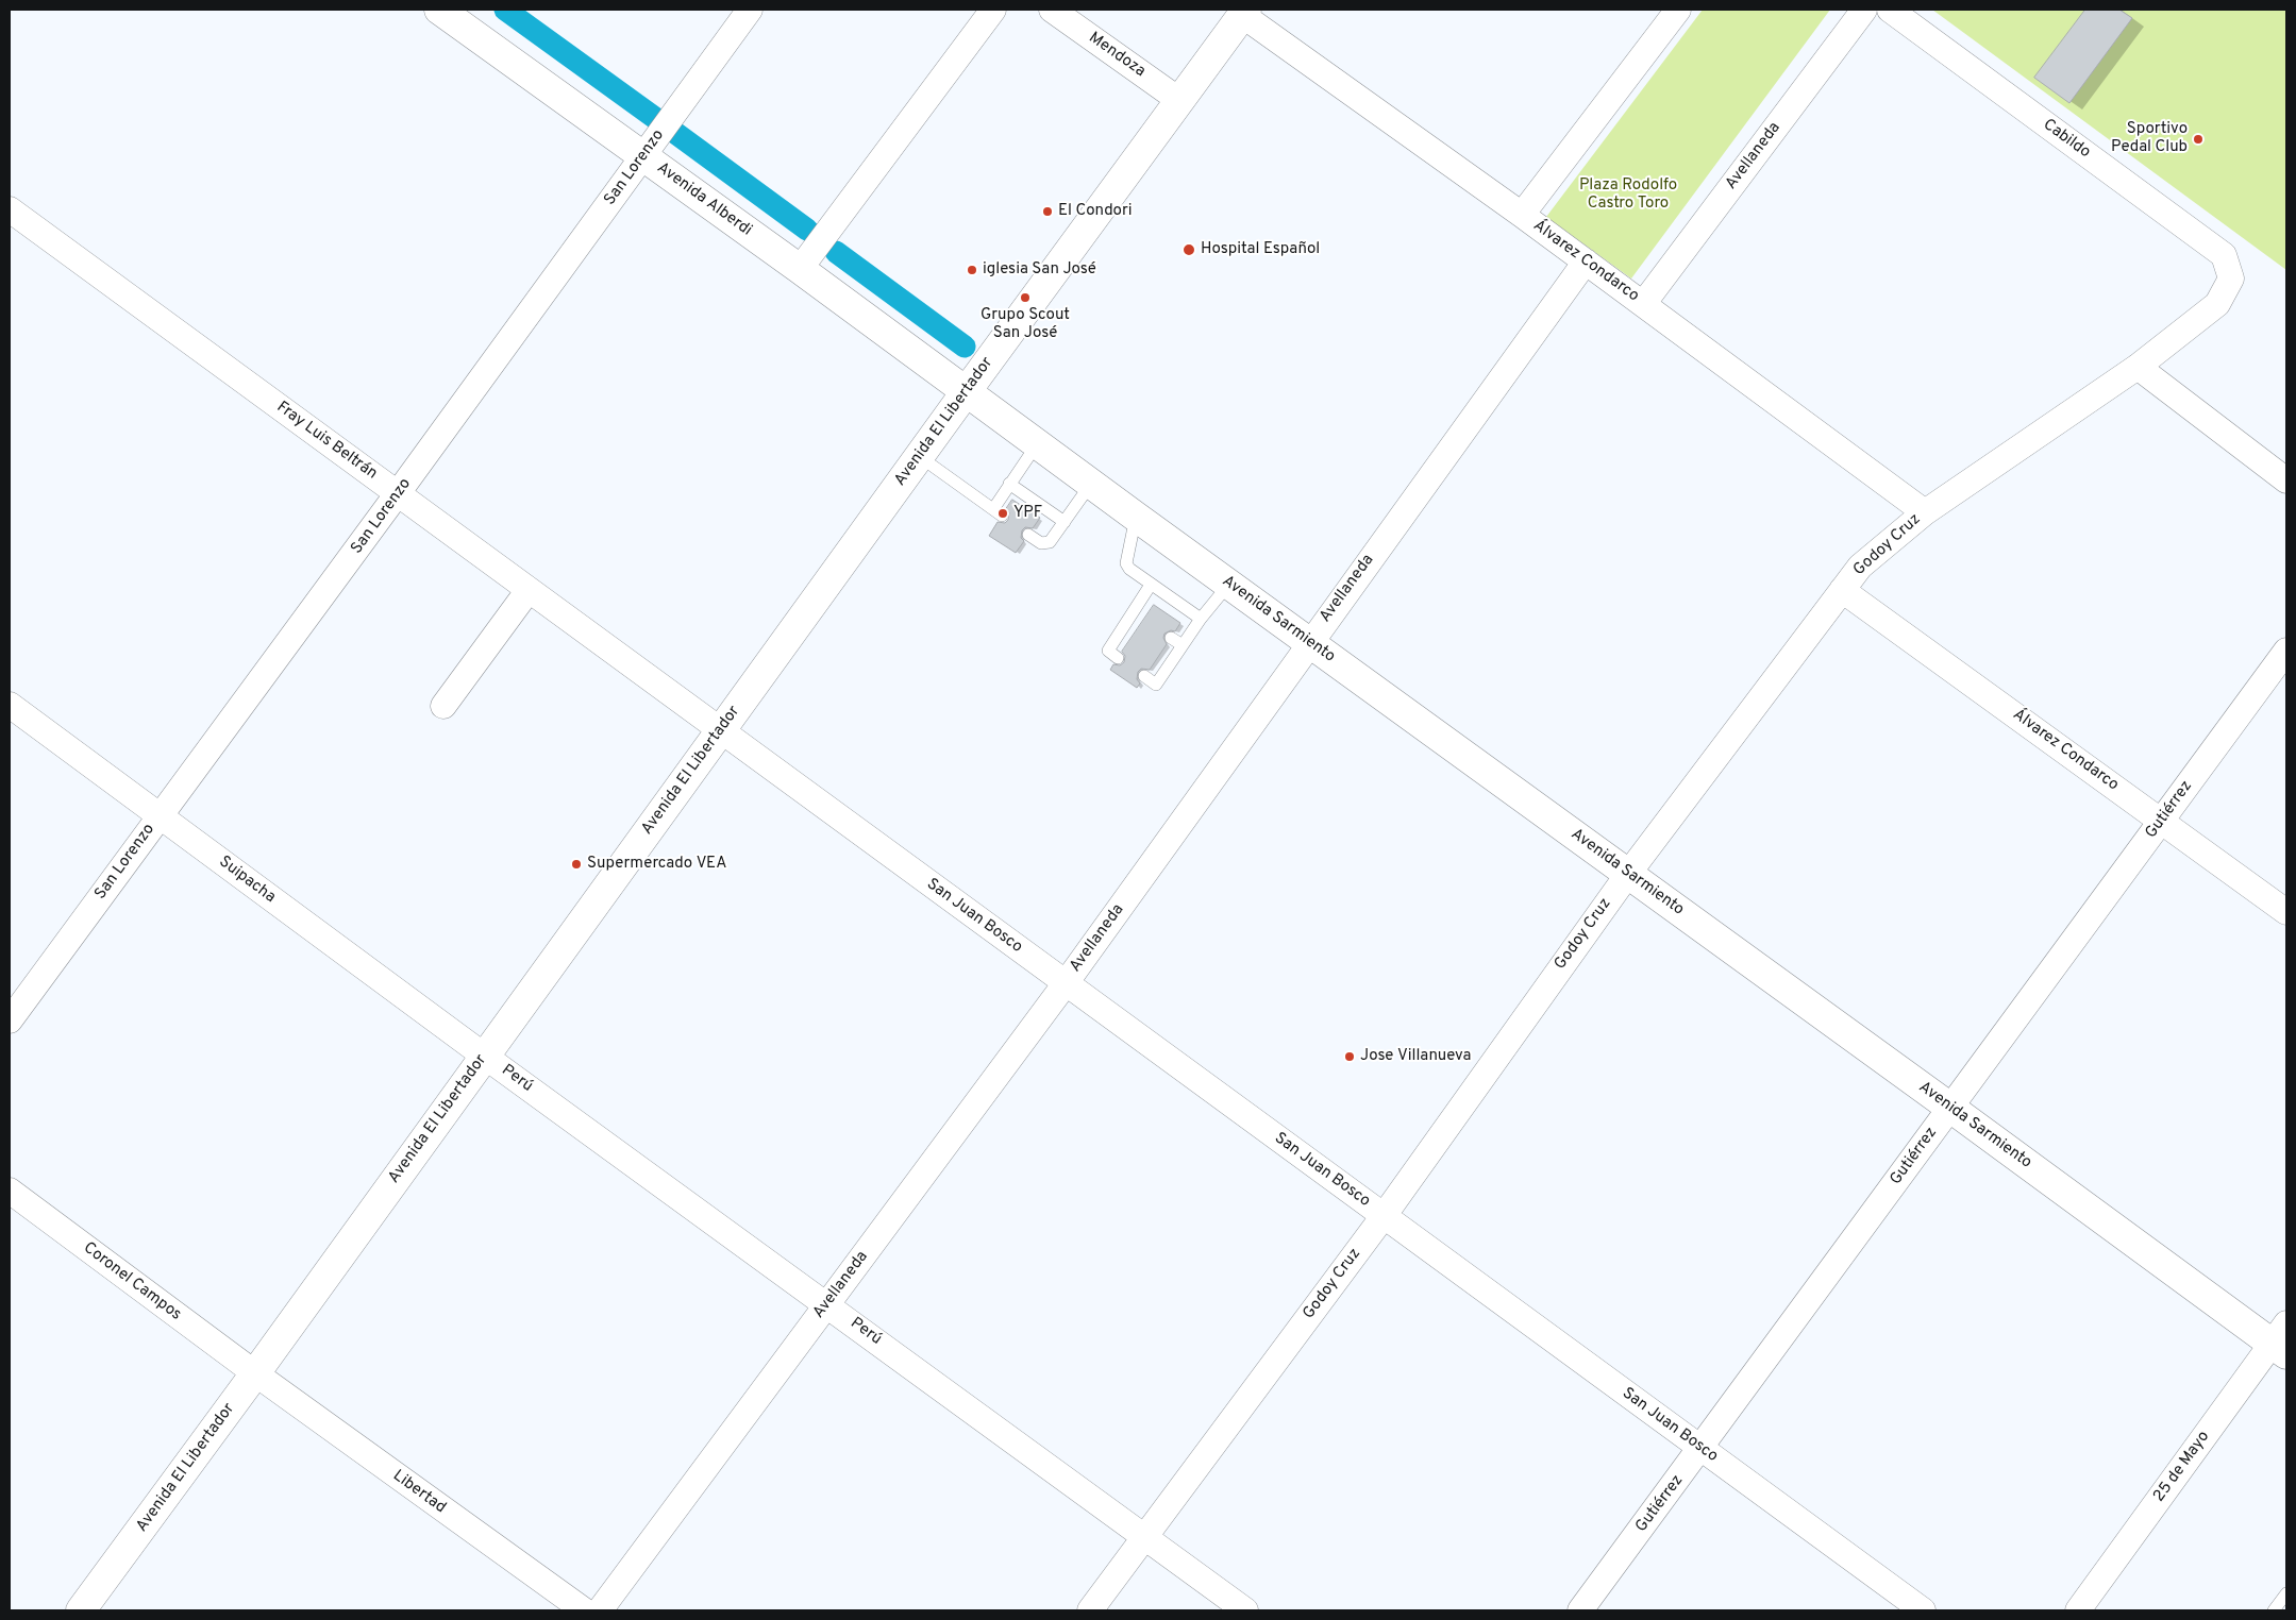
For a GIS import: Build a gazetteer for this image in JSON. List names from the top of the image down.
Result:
{
  "streets": {
    "main road": ["Avenida Alberdi", "Avenida El Libertador", "Avenida Sarmiento"],
    "street": [
      "Mendoza",
      "Cabildo",
      "Avellaneda",
      "San Lorenzo",
      "Álvarez Condarco",
      "Fray Luis Beltrán",
      "Godoy Cruz",
      "Gutiérrez",
      "Suipacha",
      "San Juan Bosco",
      "Perú",
      "Coronel Campos",
      "25 de Mayo",
      "Libertad"
    ]
  },
  "crossings": [
    ["Mendoza", "Avenida El Libertador"],
    ["Cabildo", "Godoy Cruz"],
    ["Avellaneda", "Álvarez Condarco"],
    ["Avellaneda", "Avenida Sarmiento"],
    ["Avellaneda", "San Juan Bosco"],
    ["Avellaneda", "Perú"],
    ["San Lorenzo", "Avenida Alberdi"],
    ["San Lorenzo", "Fray Luis Beltrán"],
    ["San Lorenzo", "Suipacha"],
    ["Avenida Alberdi", "Avenida El Libertador"],
    ["Avenida Alberdi", "Avenida Sarmiento"],
    ["Álvarez Condarco", "Avenida El Libertador"],
    ["Álvarez Condarco", "Godoy Cruz"],
    ["Álvarez Condarco", "Gutiérrez"],
    ["Avenida El Libertador", "Fray Luis Beltrán"],
    ["Avenida El Libertador", "Avenida Sarmiento"],
    ["Avenida El Libertador", "Suipacha"],
    ["Avenida El Libertador", "San Juan Bosco"],
    ["Avenida El Libertador", "Perú"],
    ["Avenida El Libertador", "Coronel Campos"],
    ["Avenida El Libertador", "Libertad"],
    ["Fray Luis Beltrán", "San Juan Bosco"],
    ["Godoy Cruz", "Avenida Sarmiento"],
    ["Godoy Cruz", "San Juan Bosco"],
    ["Godoy Cruz", "Perú"],
    ["Avenida Sarmiento", "Gutiérrez"],
    ["Avenida Sarmiento", "25 de Mayo"],
    ["Gutiérrez", "San Juan Bosco"],
    ["Suipacha", "Perú"],
    ["Coronel Campos", "Libertad"]
  ],
  "parks": ["Plaza Rodolfo Castro Toro"],
  "places": [
    "Sportivo Pedal Club",
    "El Condori",
    "Hospital Español",
    "iglesia San José",
    "Grupo Scout San José",
    "YPF",
    "Supermercado VEA",
    "Jose Villanueva"
  ]
}
